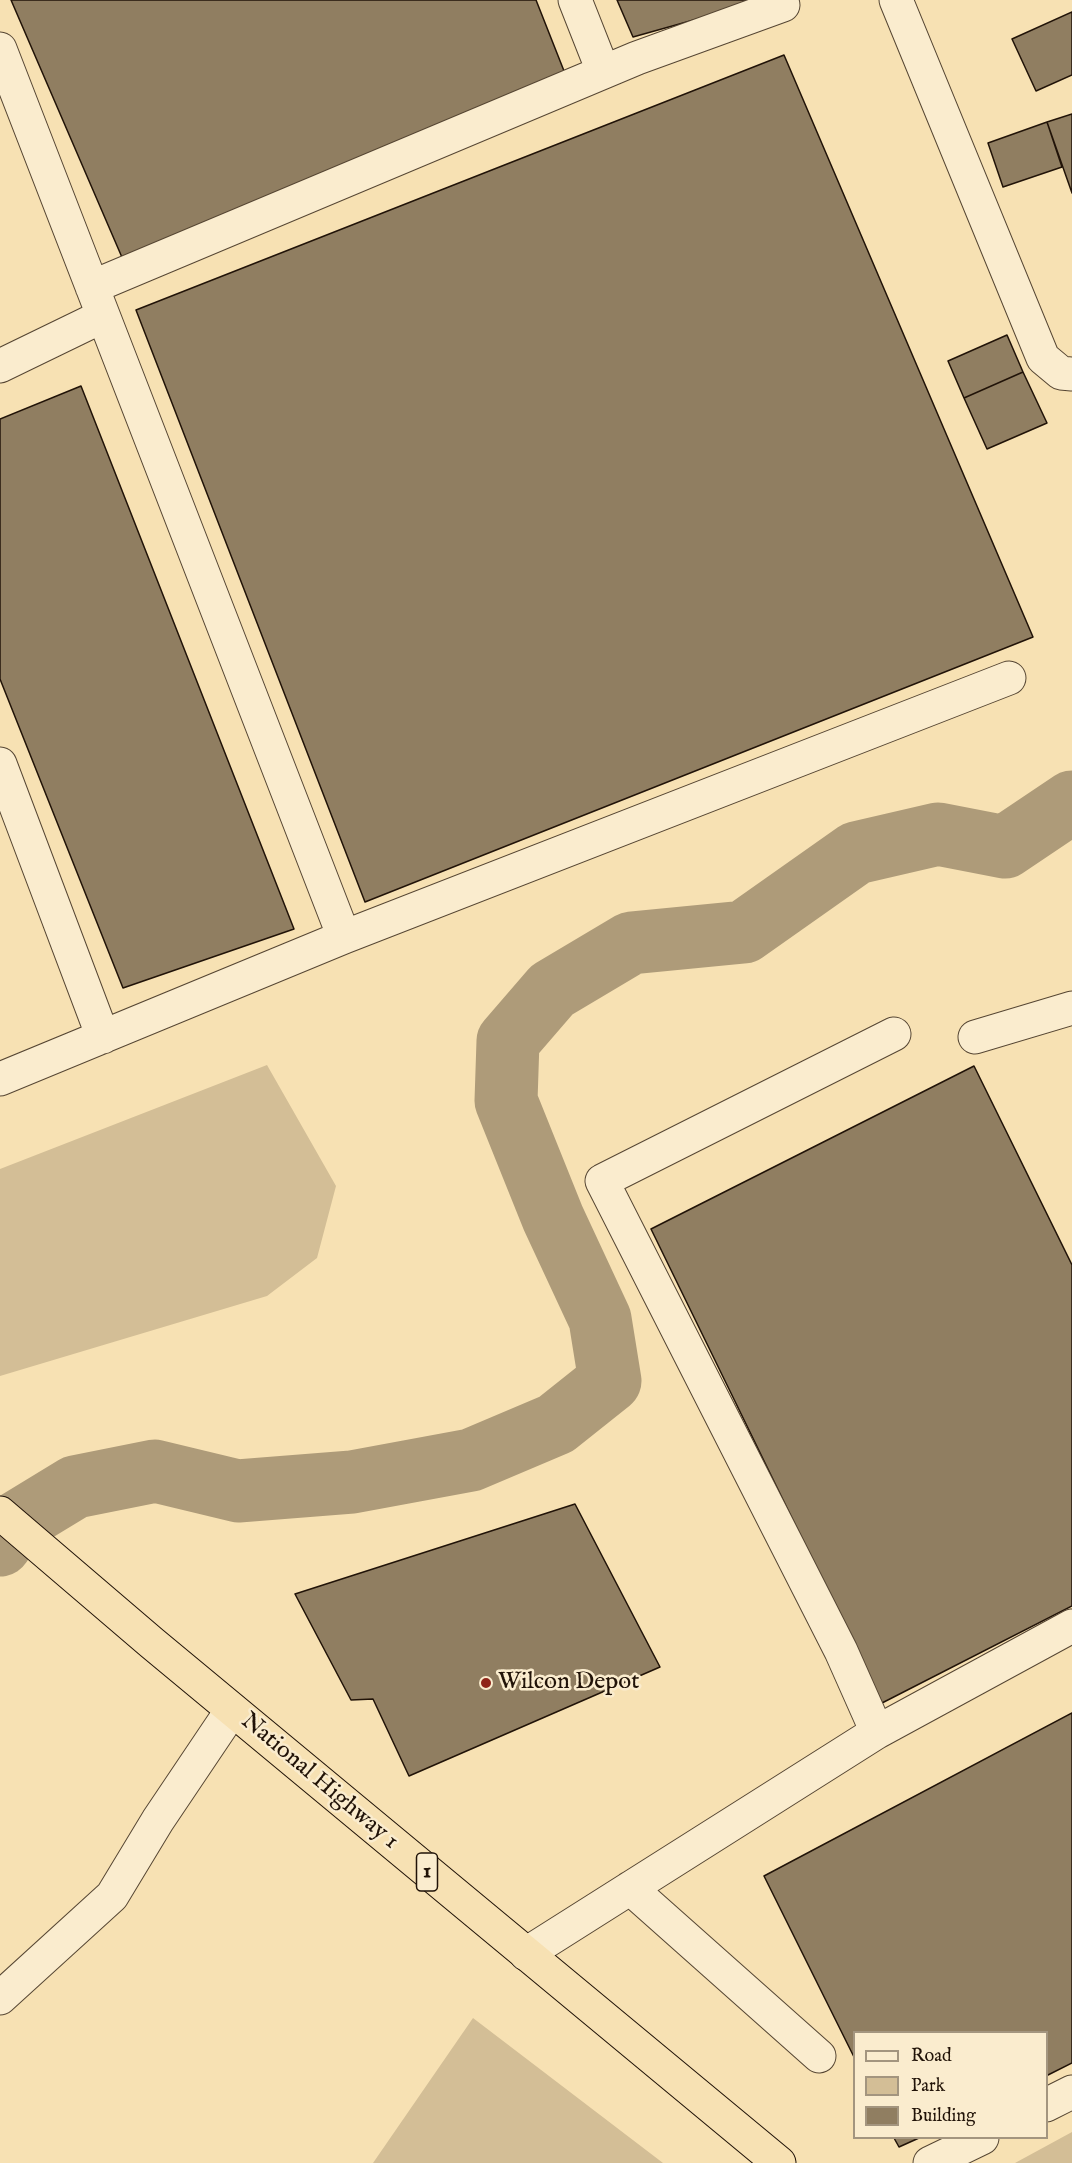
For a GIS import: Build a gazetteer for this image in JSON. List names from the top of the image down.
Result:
{
  "streets": {
    "highway": ["National Highway 1", "1"]
  },
  "places": ["Wilcon Depot"],
  "legend": ["Road", "Park", "Building"]
}
